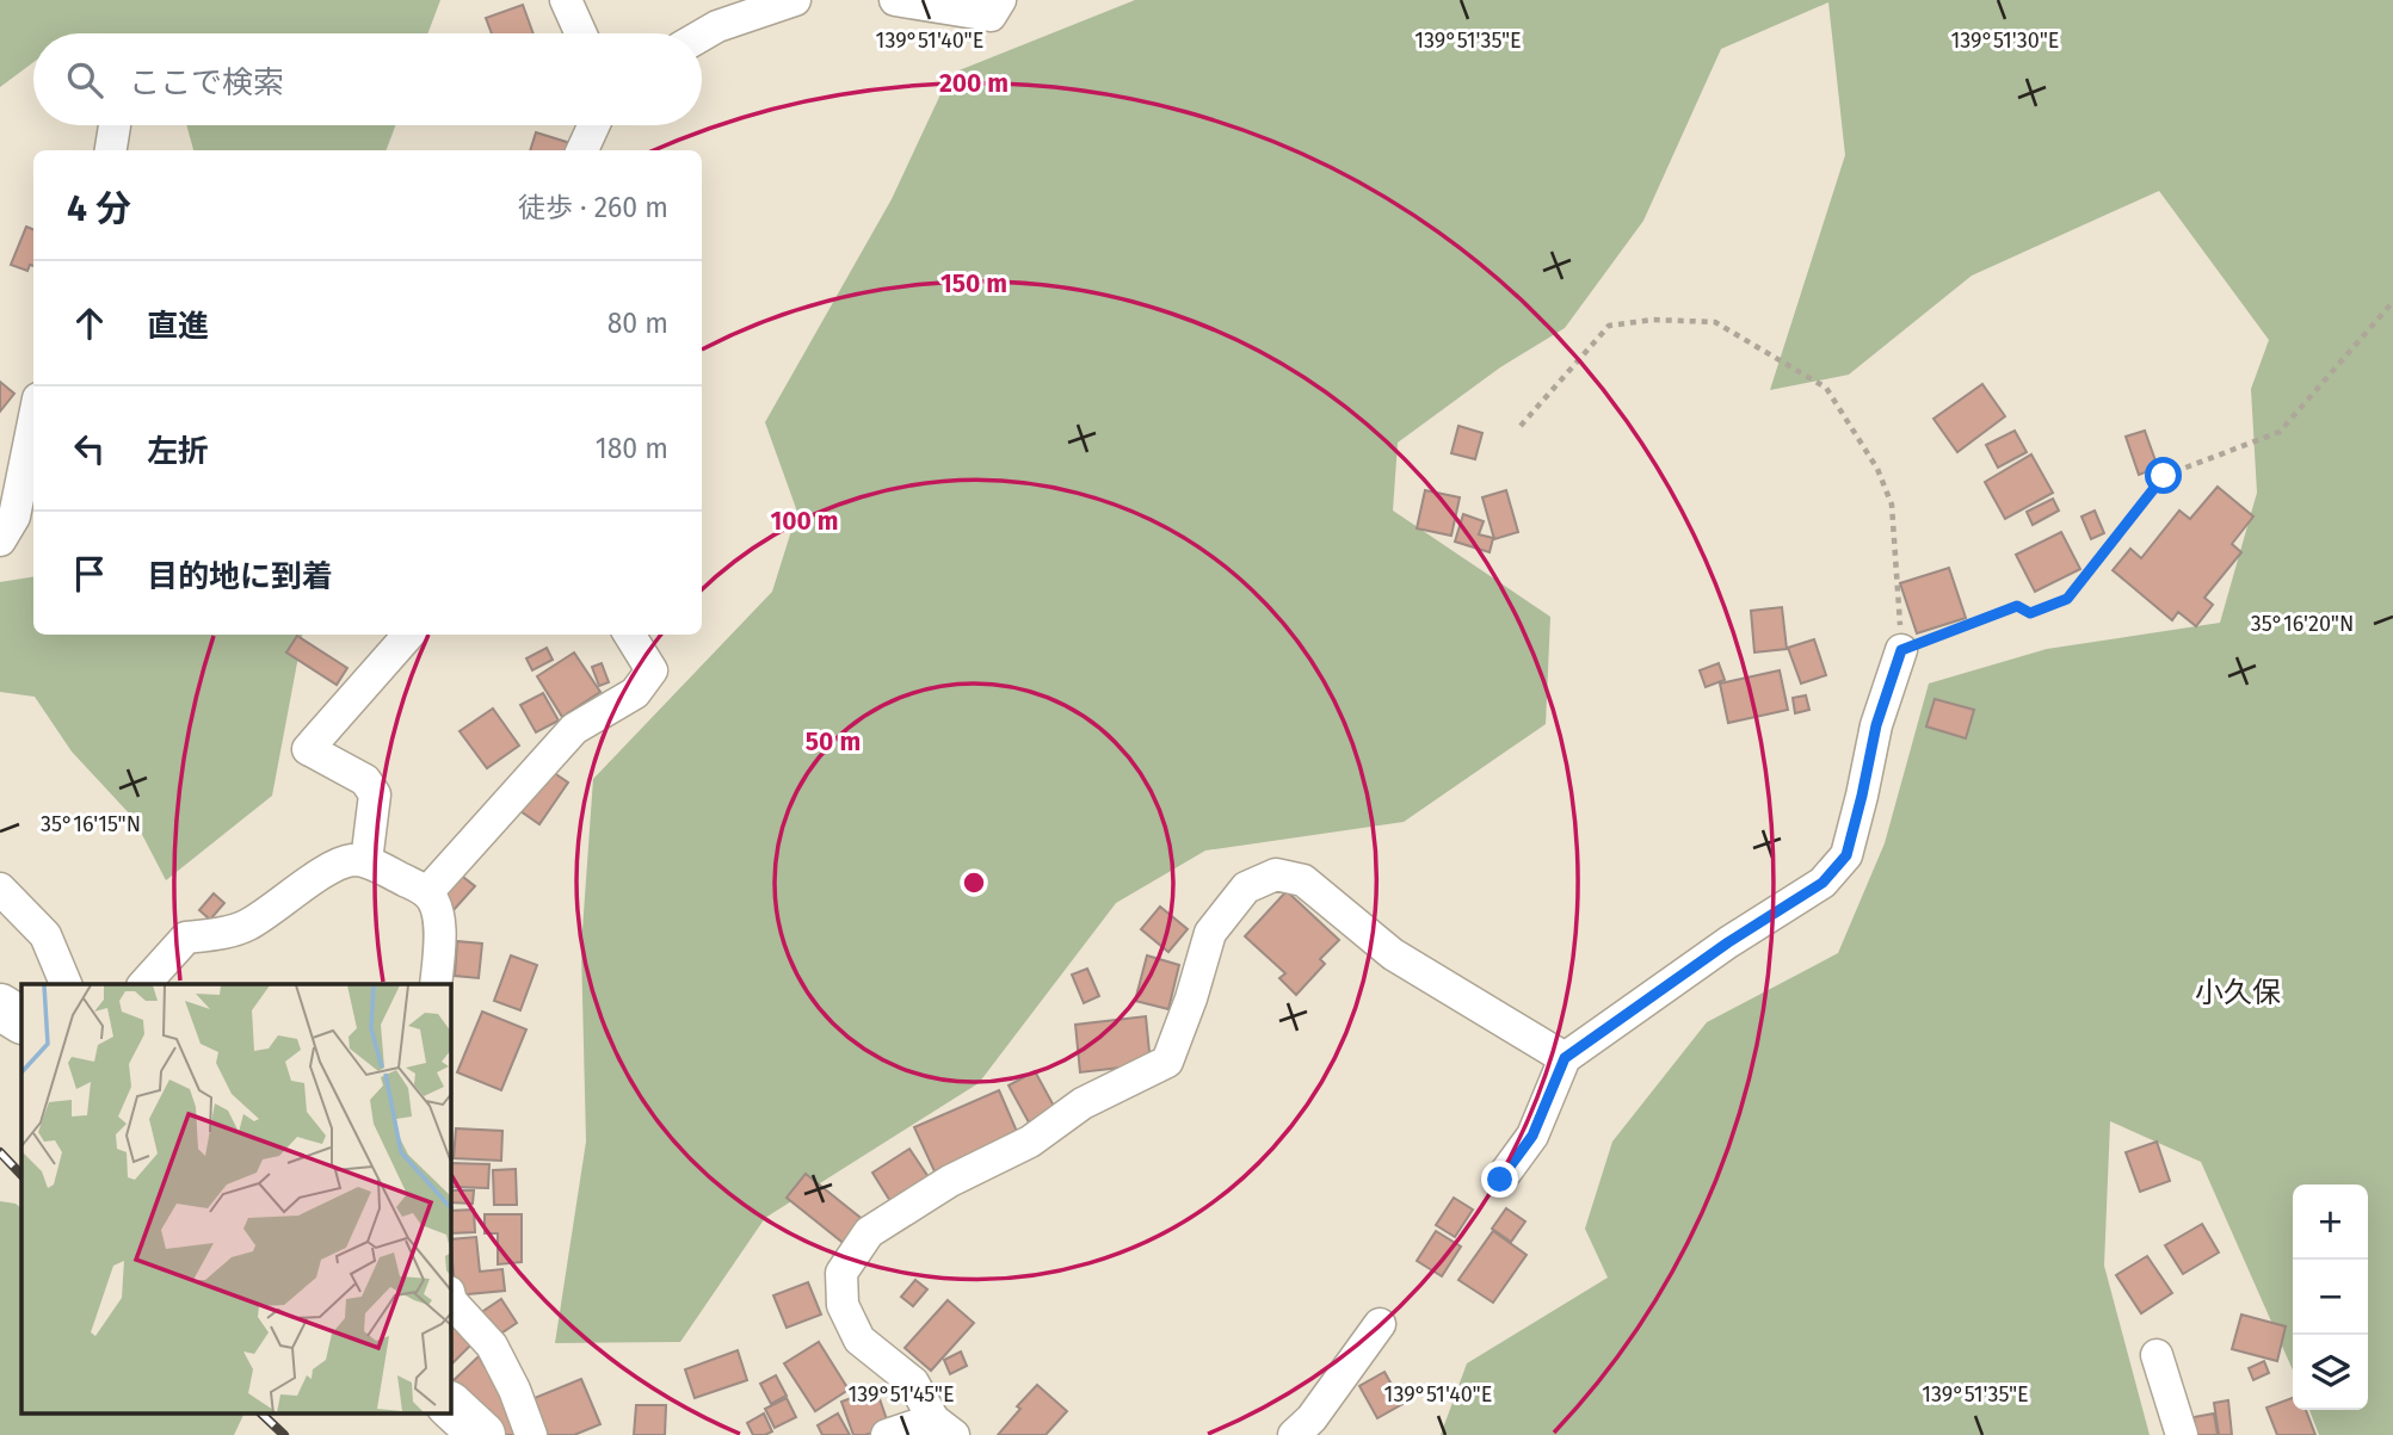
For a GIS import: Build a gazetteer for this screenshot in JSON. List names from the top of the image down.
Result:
{
  "districts": ["小久保"],
  "page": {
    "search": "ここで検索",
    "heading": ["4 分", "徒歩 · 260 m"],
    "list": [
      ["直進", "80 m"],
      ["左折", "180 m"],
      "目的地に到着"
    ],
    "map_buttons": ["+", "−"]
  },
  "coordinates": [
    "139°51'40\"E",
    "139°51'35\"E",
    "139°51'30\"E",
    "35°16'20\"N",
    "35°16'15\"N",
    "139°51'45\"E"
  ],
  "rings": [
    "200 m",
    "150 m",
    "100 m",
    "50 m"
  ]
}
